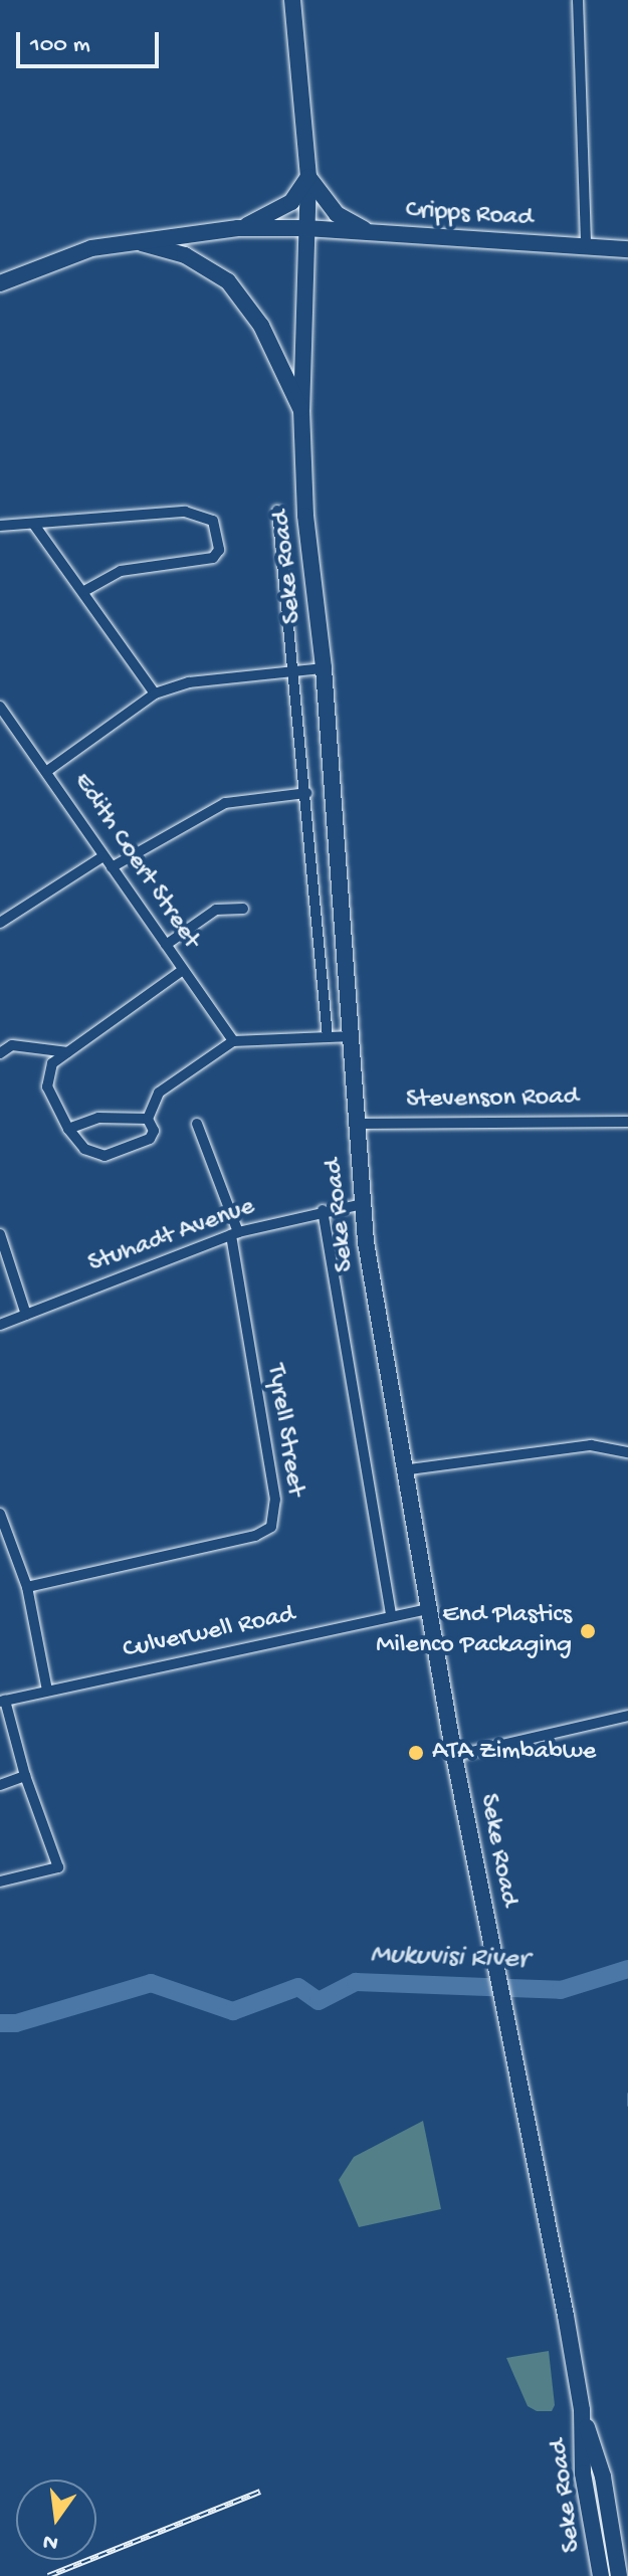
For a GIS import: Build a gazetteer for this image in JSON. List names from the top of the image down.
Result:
{
  "streets": {
    "main road": ["Cripps Road", "Seke Road"],
    "street": [
      "Edith Coert Street",
      "Stevenson Road",
      "Stuhadt Avenue",
      "Tyrell Street",
      "Culverwell Road"
    ]
  },
  "crossings": [
    ["Cripps Road", "Seke Road"],
    ["Seke Road", "Stevenson Road"],
    ["Seke Road", "Stuhadt Avenue"],
    ["Seke Road", "Culverwell Road"],
    ["Stuhadt Avenue", "Tyrell Street"]
  ],
  "water": ["Mukuvisi River"],
  "places": ["End Plastics Milenco Packaging", "ATA Zimbabwe"],
  "scale_bar": "100 m",
  "north": "bottom"
}
